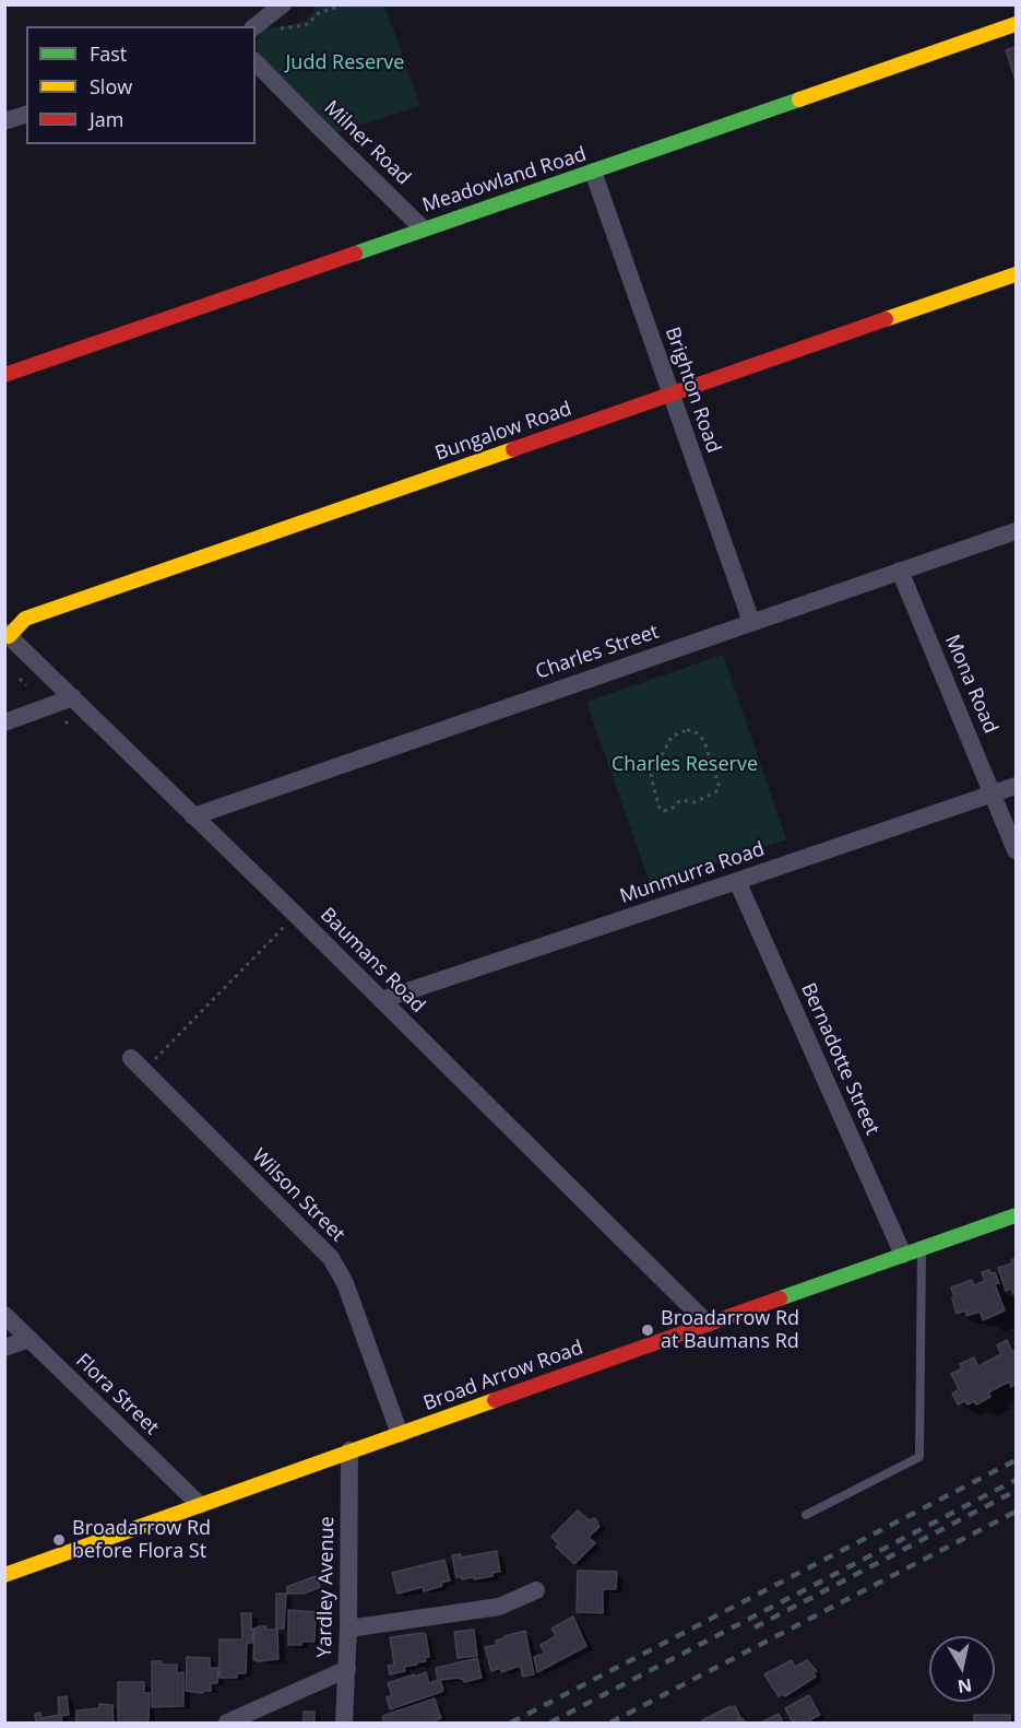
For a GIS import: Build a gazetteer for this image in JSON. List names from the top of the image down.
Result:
{
  "streets": {
    "street": [
      "Milner Road",
      "Meadowland Road",
      "Brighton Road",
      "Bungalow Road",
      "Charles Street",
      "Mona Road",
      "Munmurra Road",
      "Baumans Road",
      "Bernadotte Street",
      "Wilson Street",
      "Broad Arrow Road",
      "Flora Street",
      "Yardley Avenue"
    ]
  },
  "crossings": [
    ["Milner Road", "Meadowland Road"],
    ["Meadowland Road", "Brighton Road"],
    ["Brighton Road", "Bungalow Road"],
    ["Brighton Road", "Charles Street"],
    ["Bungalow Road", "Baumans Road"],
    ["Charles Street", "Mona Road"],
    ["Charles Street", "Baumans Road"],
    ["Mona Road", "Munmurra Road"],
    ["Munmurra Road", "Baumans Road"],
    ["Munmurra Road", "Bernadotte Street"],
    ["Baumans Road", "Broad Arrow Road"],
    ["Bernadotte Street", "Broad Arrow Road"],
    ["Wilson Street", "Broad Arrow Road"],
    ["Broad Arrow Road", "Flora Street"],
    ["Broad Arrow Road", "Yardley Avenue"]
  ],
  "parks": ["Judd Reserve", "Charles Reserve"],
  "places": ["Broadarrow Rd at Baumans Rd", "Broadarrow Rd before Flora St"],
  "legend": ["Fast", "Slow", "Jam"],
  "north": "bottom"
}
